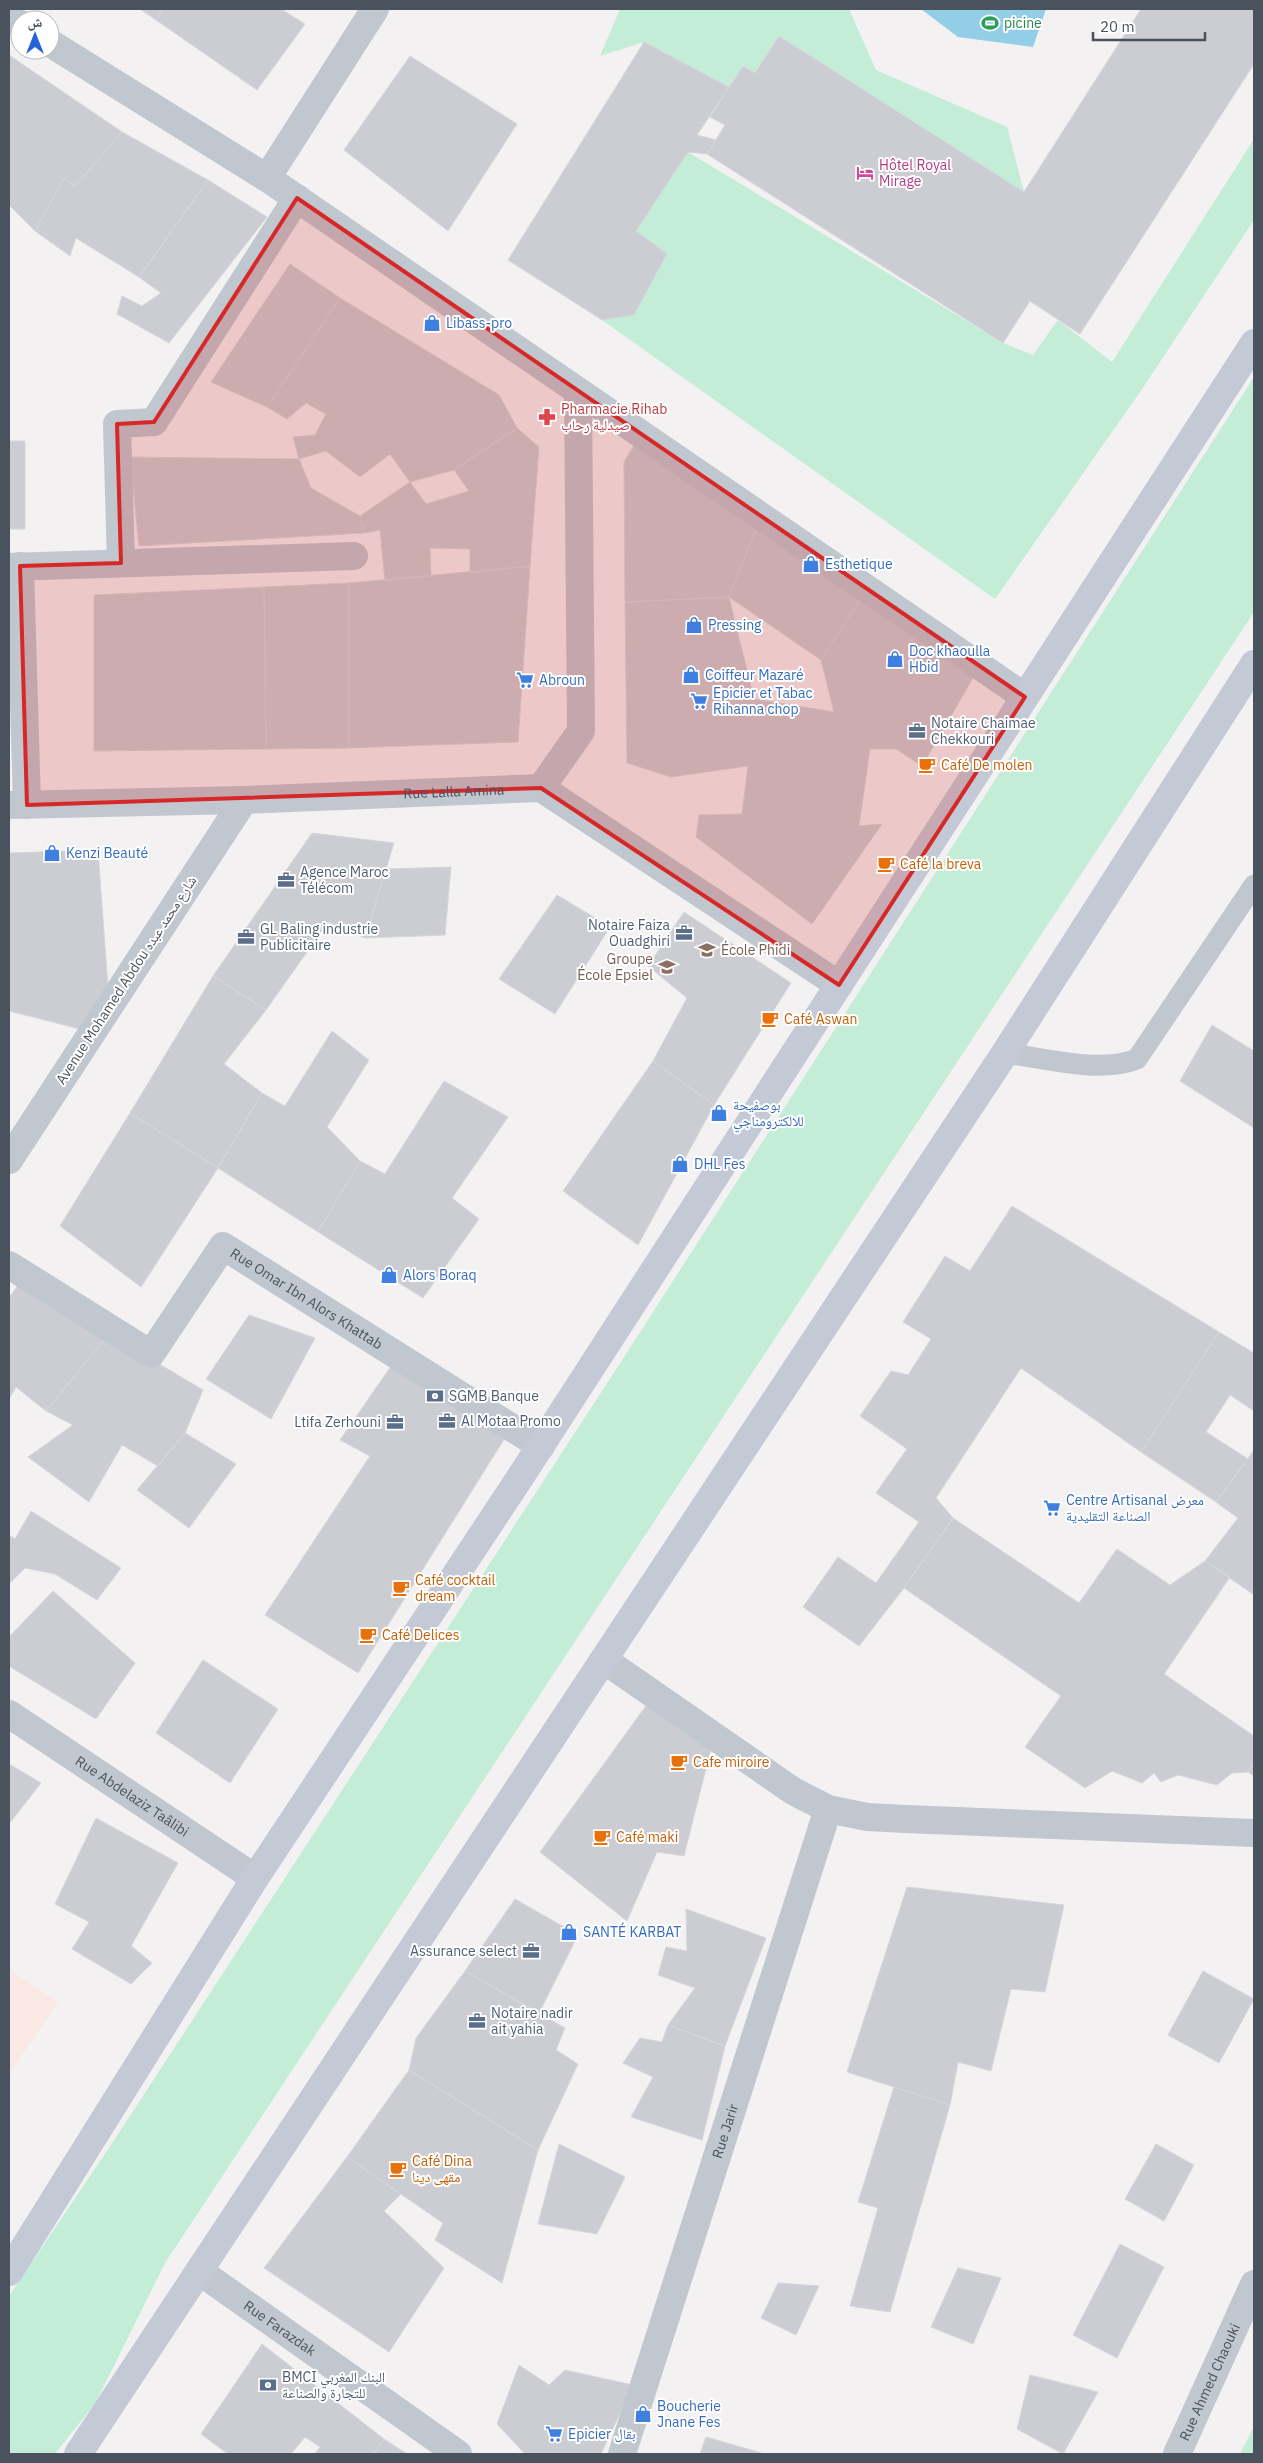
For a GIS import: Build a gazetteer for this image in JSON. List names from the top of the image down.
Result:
{
  "streets": {
    "street": [
      "Rue Lalla Amina",
      "Avenue Mohamed Abdou شارع محمد عبده",
      "Rue Omar Ibn Alors Khattab",
      "Rue Abdelaziz Taâlibi",
      "Rue Jarir",
      "Rue Farazdak",
      "Rue Ahmed Chaouki"
    ]
  },
  "crossings": [
    ["Rue Lalla Amina", "Avenue Mohamed Abdou شارع محمد عبده"]
  ],
  "places": {
    "sports": ["picine"],
    "hotel": ["Hôtel Royal Mirage"],
    "shop": [
      "Libass-pro",
      "Esthetique",
      "Pressing",
      "Doc khaoulla Hbid",
      "Coiffeur Mazaré",
      "Kenzi Beauté",
      "بوصفيحة للالكترومناجي",
      "DHL Fes",
      "Alors Boraq",
      "SANTÉ KARBAT",
      "Boucherie Jnane Fes"
    ],
    "pharmacy": ["Pharmacie Rihab صيدلية رحاب"],
    "supermarket": [
      "Abroun",
      "Epicier et Tabac Rihanna chop",
      "Centre Artisanal معرض الصناعة التقليدية",
      "Epicier بقال"
    ],
    "office": [
      "Notaire Chaimae Chekkouri",
      "Agence Maroc Télécom",
      "Notaire Faiza Ouadghiri",
      "GL Baling industrie Publicitaire",
      "Al Motaa Promo",
      "Ltifa Zerhouni",
      "Assurance select",
      "Notaire nadir ait yahia"
    ],
    "cafe": [
      "Café De molen",
      "Café la breva",
      "Café Aswan",
      "Café cocktail dream",
      "Café Delices",
      "Cafe miroire",
      "Café maki",
      "Café Dina مقهى دينا"
    ],
    "school or university": ["École Phidi", "Groupe École Epsiel"],
    "bank": ["SGMB Banque", "BMCI البنك المغربي للتجارة والصناعة"]
  },
  "scale_bar": "20 m",
  "north": "top"
}
